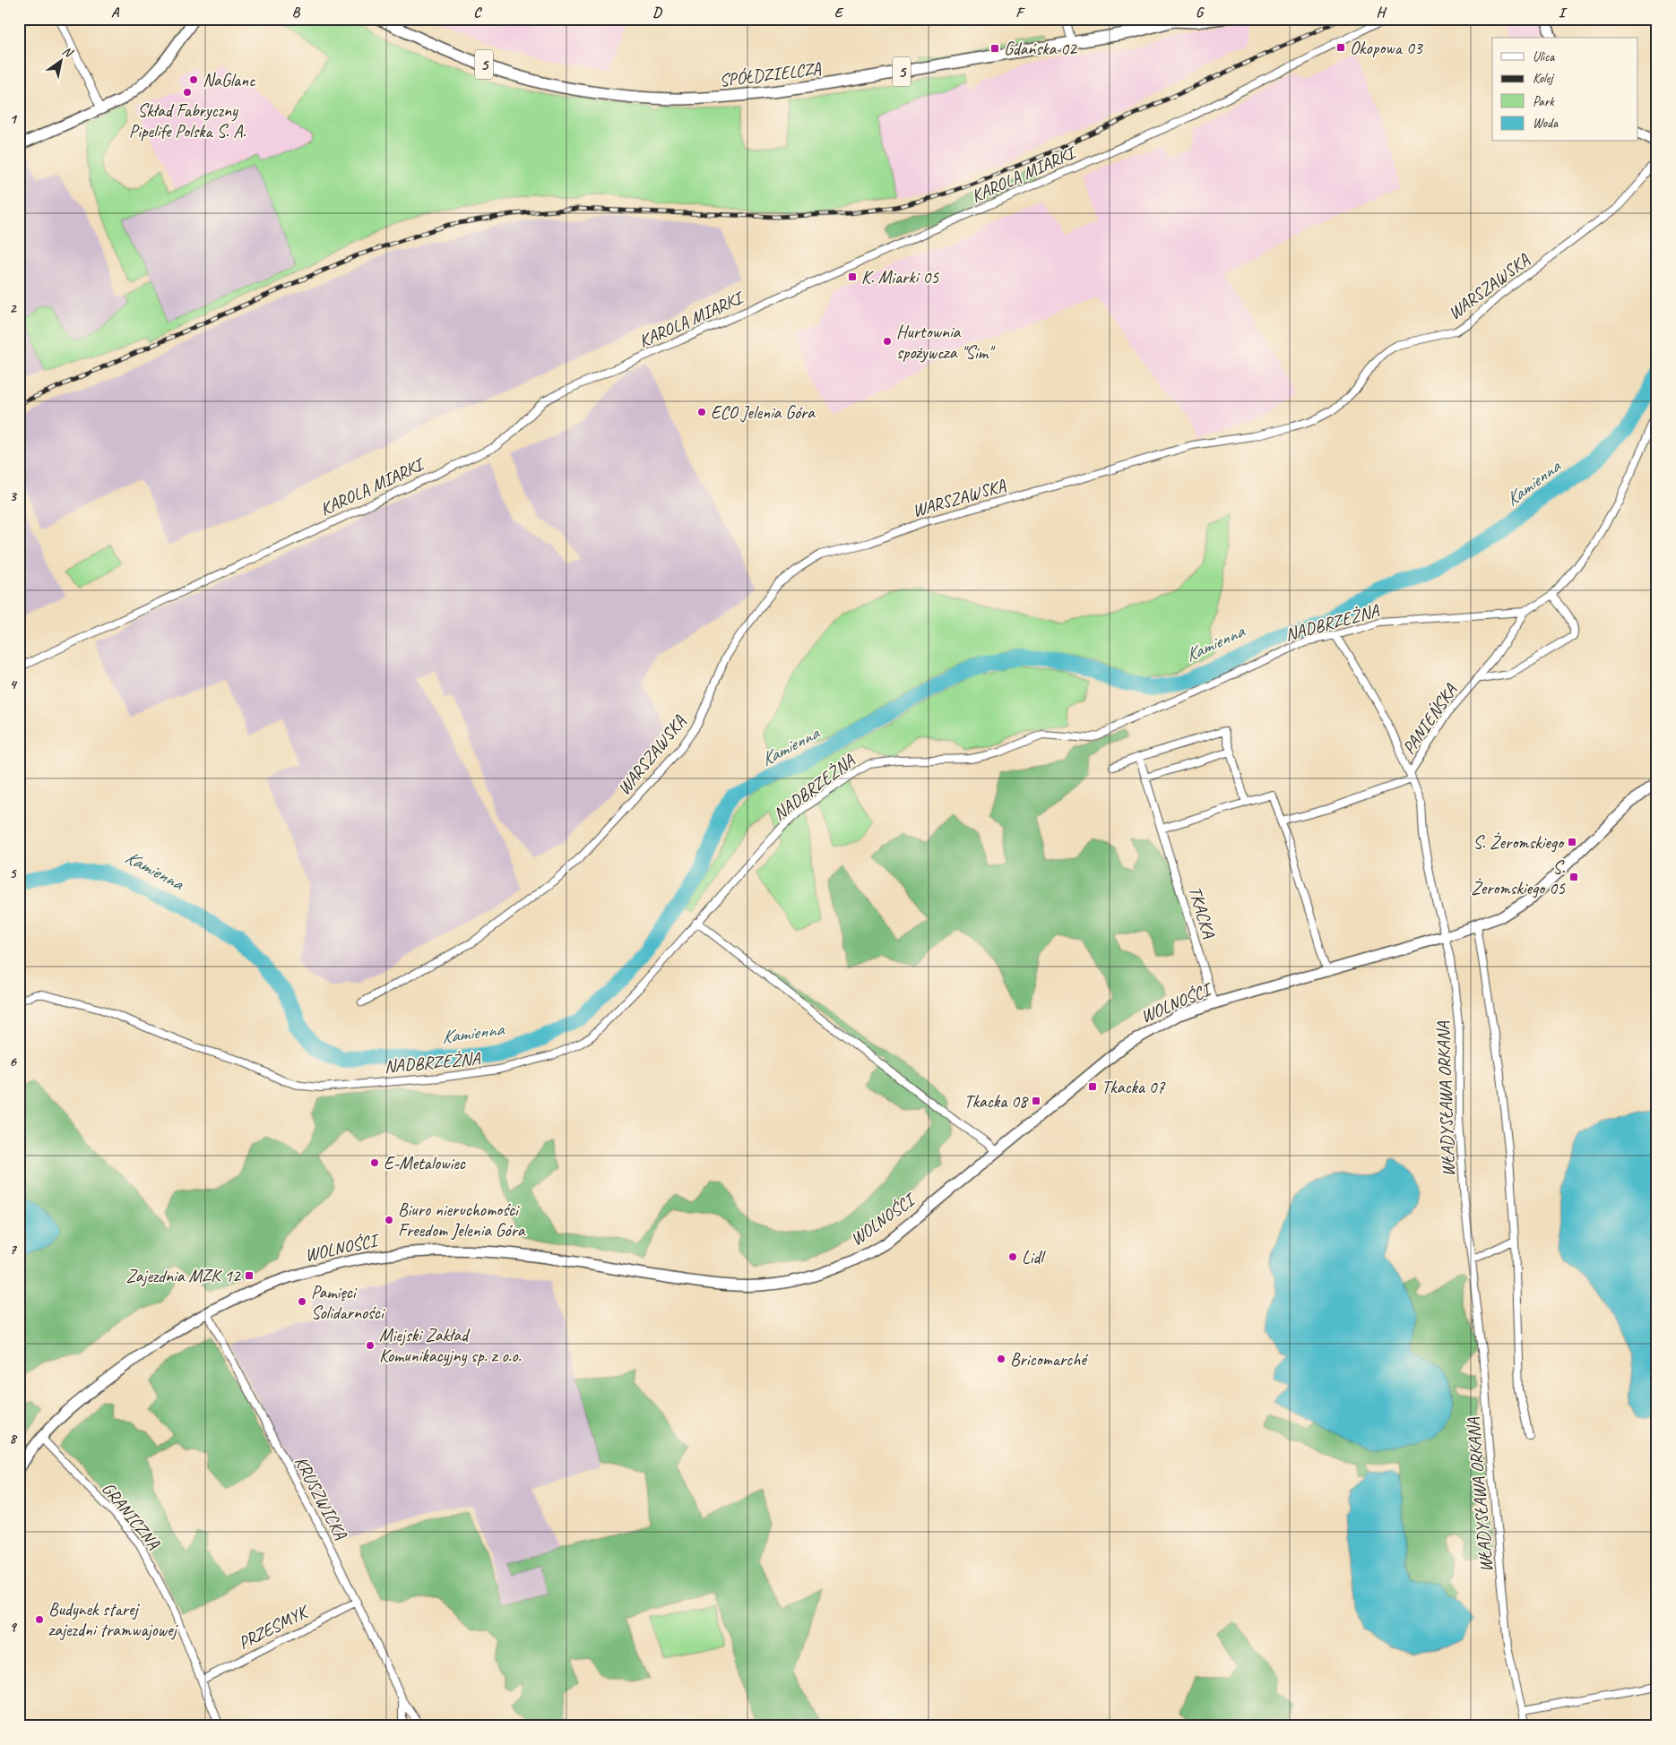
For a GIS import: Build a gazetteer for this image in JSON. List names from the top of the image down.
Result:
{
  "streets": {
    "main road": ["5", "SPÓŁDZIELCZA"],
    "street": [
      "KAROLA MIARKI",
      "WARSZAWSKA",
      "NADBRZEŻNA",
      "PANIEŃSKA",
      "TKACKA",
      "WOLNOŚCI",
      "WŁADYSŁAWA ORKANA",
      "KRUSZWICKA",
      "GRANICZNA",
      "PRZESMYK"
    ]
  },
  "crossings": [
    ["NADBRZEŻNA", "PANIEŃSKA"],
    ["PANIEŃSKA", "WOLNOŚCI"],
    ["PANIEŃSKA", "WŁADYSŁAWA ORKANA"],
    ["TKACKA", "WOLNOŚCI"],
    ["WOLNOŚCI", "WŁADYSŁAWA ORKANA"],
    ["WOLNOŚCI", "KRUSZWICKA"],
    ["WOLNOŚCI", "GRANICZNA"],
    ["KRUSZWICKA", "PRZESMYK"],
    ["GRANICZNA", "PRZESMYK"]
  ],
  "water": ["Kamienna"],
  "places": {
    "transit": [
      "Okopowa 03",
      "Gdańska 02",
      "K. Miarki 05",
      "S. Żeromskiego",
      "S. Żeromskiego 05",
      "Tkacka 07",
      "Tkacka 08",
      "Zajezdnia MZK 12"
    ],
    "other": [
      "NaGlanc",
      "Skład Fabryczny Pipelife Polska S. A.",
      "Hurtownia spożywcza \"Sim\"",
      "ECO Jelenia Góra",
      "E-Metalowiec",
      "Biuro nieruchomości Freedom Jelenia Góra",
      "Lidl",
      "Pamięci Solidarności",
      "Miejski Zakład Komunikacyjny sp. z o.o.",
      "Bricomarché",
      "Budynek starej zajezdni tramwajowej"
    ]
  },
  "legend": [
    "Ulica",
    "Kolej",
    "Park",
    "Woda"
  ],
  "north": "top right",
  "grid": {
    "columns": [
      "A",
      "B",
      "C",
      "D",
      "E",
      "F",
      "G",
      "H",
      "I"
    ],
    "rows": [
      "1",
      "2",
      "3",
      "4",
      "5",
      "6",
      "7",
      "8",
      "9"
    ]
  }
}
